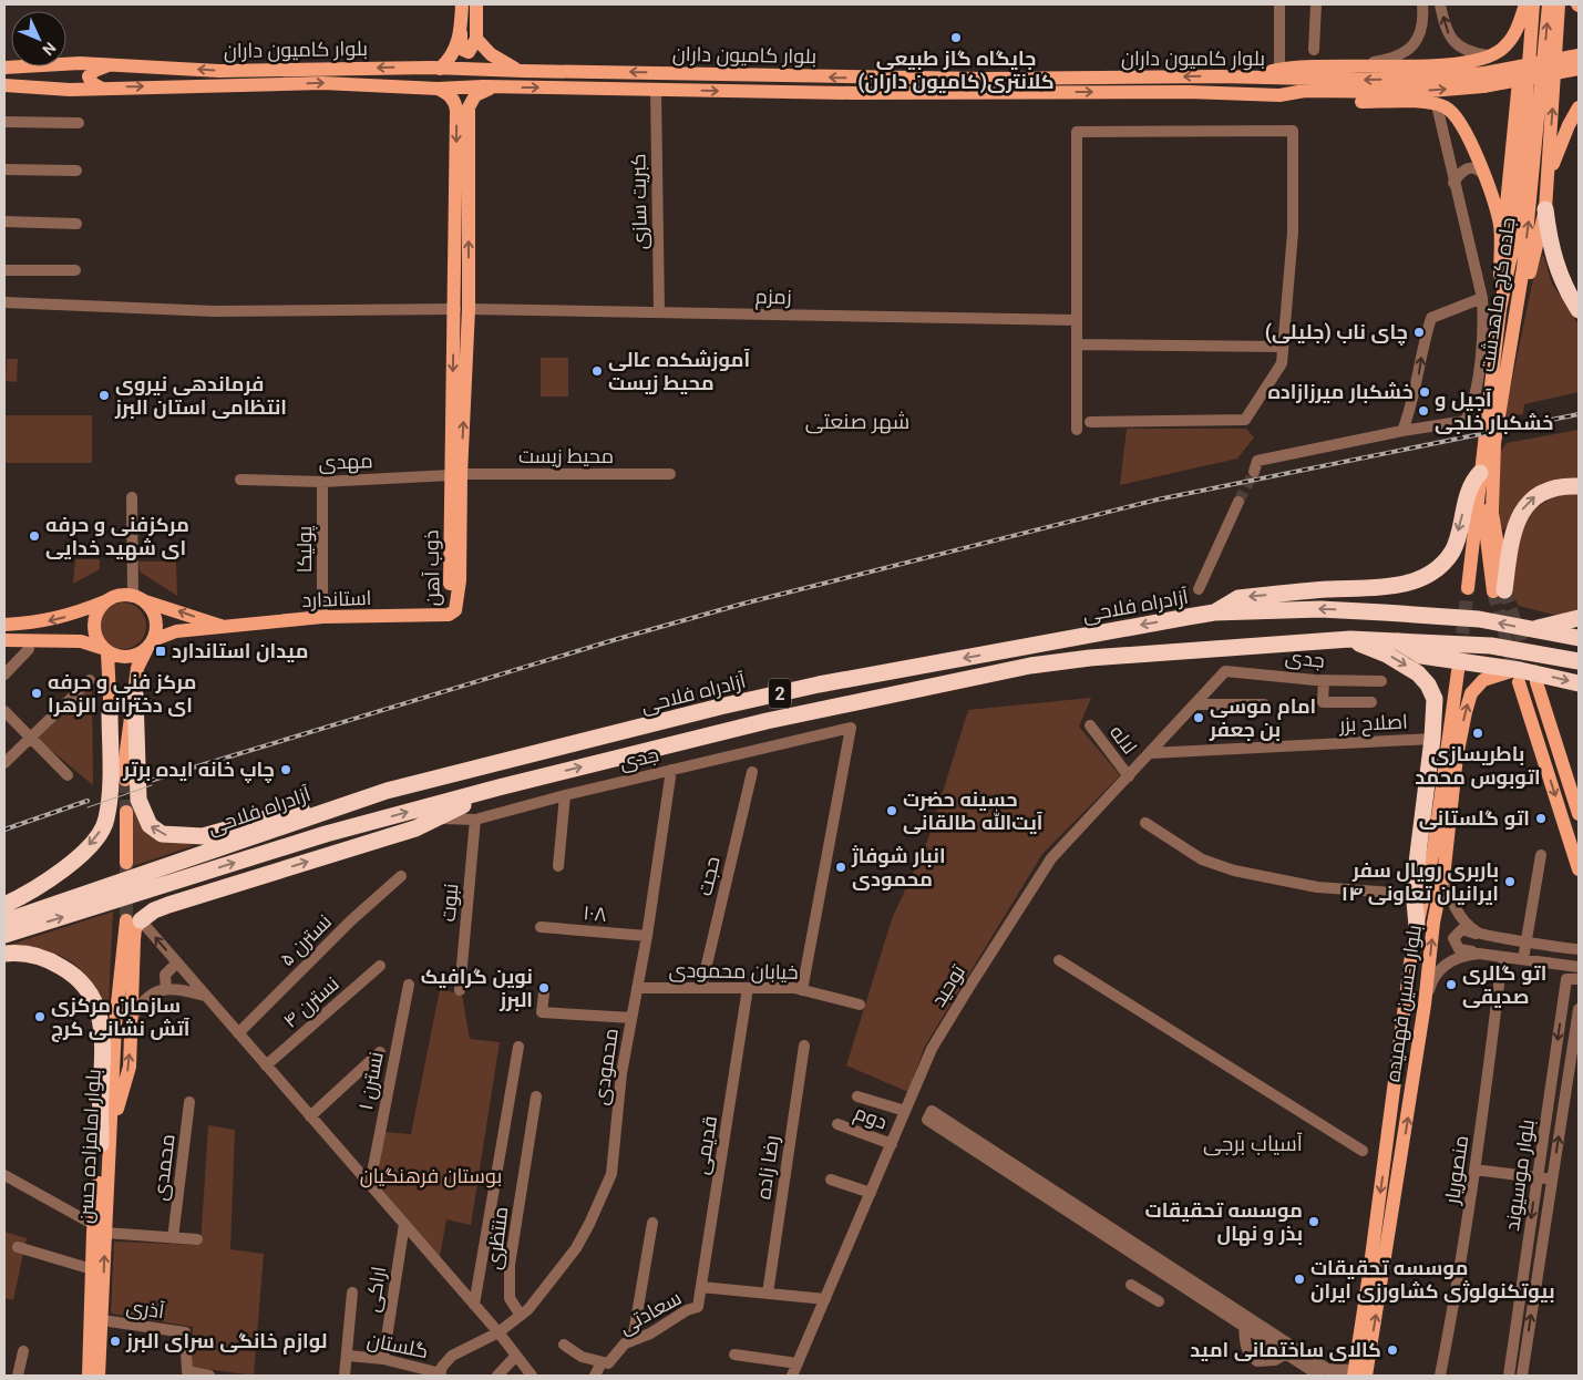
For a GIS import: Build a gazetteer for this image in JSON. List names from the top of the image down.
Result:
{
  "streets": {
    "highway": ["آزادراه فلاحی", "2"],
    "main road": [
      "بلوار کامیون داران",
      "جاده کرج ماهدشت",
      "ذوب آهن",
      "استاندارد",
      "بلوار حسین فهمیده",
      "بلوار امامزاده حسن"
    ],
    "street": [
      "کبریت سازی",
      "زمزم",
      "محیط زیست",
      "مهدی",
      "پولیکا",
      "جدی",
      "اصلاح بزر",
      "لاله",
      "حجت",
      "نبوت",
      "۱۰۸",
      "نسترن ۵",
      "خیابان محمودی",
      "توحید",
      "نسترن ۴",
      "محمودی",
      "نسترن ۱",
      "دوم",
      "قدیمی",
      "محمدی",
      "رضا زاده",
      "منصوریار",
      "بلوار موسیوند",
      "منتظری",
      "اراکی",
      "آذری",
      "سعادتی",
      "گلستان"
    ]
  },
  "crossings": [
    ["بلوار کامیون داران", "کبریت سازی"],
    ["بلوار کامیون داران", "ذوب آهن"],
    ["کبریت سازی", "زمزم"],
    ["زمزم", "ذوب آهن"],
    ["محیط زیست", "مهدی"],
    ["محیط زیست", "ذوب آهن"],
    ["مهدی", "پولیکا"],
    ["مهدی", "ذوب آهن"],
    ["پولیکا", "استاندارد"],
    ["ذوب آهن", "استاندارد"],
    ["جدی", "نبوت"],
    ["جدی", "خیابان محمودی"],
    ["جدی", "توحید"],
    ["جدی", "محمودی"],
    ["اصلاح بزر", "توحید"],
    ["لاله", "توحید"],
    ["حجت", "خیابان محمودی"],
    ["۱۰۸", "محمودی"],
    ["خیابان محمودی", "محمودی"],
    ["خیابان محمودی", "قدیمی"],
    ["توحید", "دوم"],
    ["توحید", "سعادتی"],
    ["محمودی", "منتظری"],
    ["محمودی", "گلستان"],
    ["قدیمی", "سعادتی"],
    ["بلوار امامزاده حسن", "آذری"],
    ["رضا زاده", "سعادتی"],
    ["اراکی", "گلستان"]
  ],
  "districts": ["شهر صنعتی", "آسیاب برجی"],
  "parks": ["بوستان فرهنگیان"],
  "places": {
    "other": [
      "جایگاه گاز طبیعی کلانتری(کامیون داران)",
      "چای ناب (جلیلی)",
      "آموزشکده عالی محیط زیست",
      "خشکبار میرزازاده",
      "فرماندهی نیروی انتظامی استان البرز",
      "آجیل و خشکبار خلجی",
      "مرکزفنی و حرفه ای شهید خدایی",
      "مرکز فنی و حرفه ای دخترانه الزهرا",
      "امام موسی بن جعفر",
      "باطریسازی اتوبوس محمد",
      "چاپ خانه ایده برتر",
      "حسینه حضرت آیت‌الله طالقانی",
      "اتو گلستانی",
      "انبار شوفاژ محمودی",
      "باربری رویال سفر ایرانیان تعاونی ۱۴",
      "اتو گالری صدیقی",
      "نوین گرافیک البرز",
      "سازمان مرکزی آتش نشانی کرج",
      "موسسه تحقیقات بذر و نهال",
      "موسسه تحقیقات بیوتکنولوژی کشاورزی ایران",
      "لوازم خانگی سرای البرز",
      "کالای ساختمانی امید"
    ],
    "transit": ["میدان استاندارد"]
  },
  "north": "bottom right"
}
